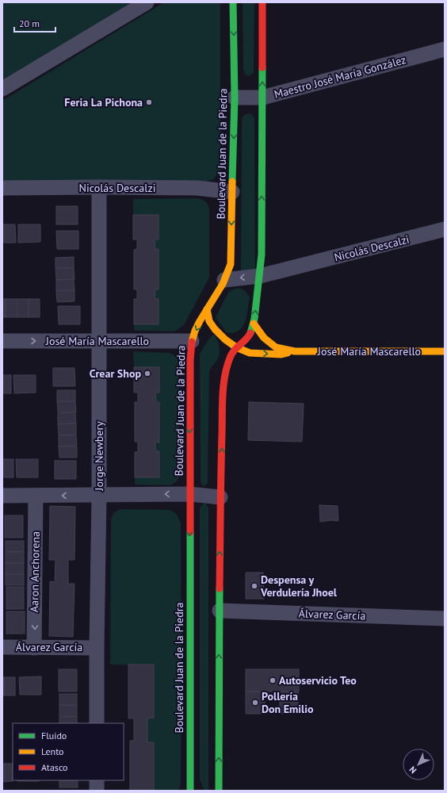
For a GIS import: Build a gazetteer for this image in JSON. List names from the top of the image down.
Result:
{
  "streets": {
    "main road": ["Boulevard Juan de la Piedra", "José María Mascarello"],
    "street": [
      "Maestro José María González",
      "Nicolás Descalzi",
      "Jorge Newbery",
      "Aaron Anchorena",
      "Álvarez García"
    ]
  },
  "crossings": [
    ["Maestro José María González", "Boulevard Juan de la Piedra"],
    ["Boulevard Juan de la Piedra", "Nicolás Descalzi"],
    ["Boulevard Juan de la Piedra", "José María Mascarello"],
    ["Nicolás Descalzi", "Jorge Newbery"],
    ["José María Mascarello", "Jorge Newbery"],
    ["Jorge Newbery", "Álvarez García"],
    ["Aaron Anchorena", "Álvarez García"]
  ],
  "one_way": ["Aaron Anchorena"],
  "places": [
    "Feria La Pichona",
    "Crear Shop",
    "Despensa y Verdulería Jhoel",
    "Autoservicio Teo",
    "Pollería Don Emilio"
  ],
  "legend": ["Fluido", "Lento", "Atasco"],
  "scale_bar": "20 m",
  "north": "bottom left"
}
